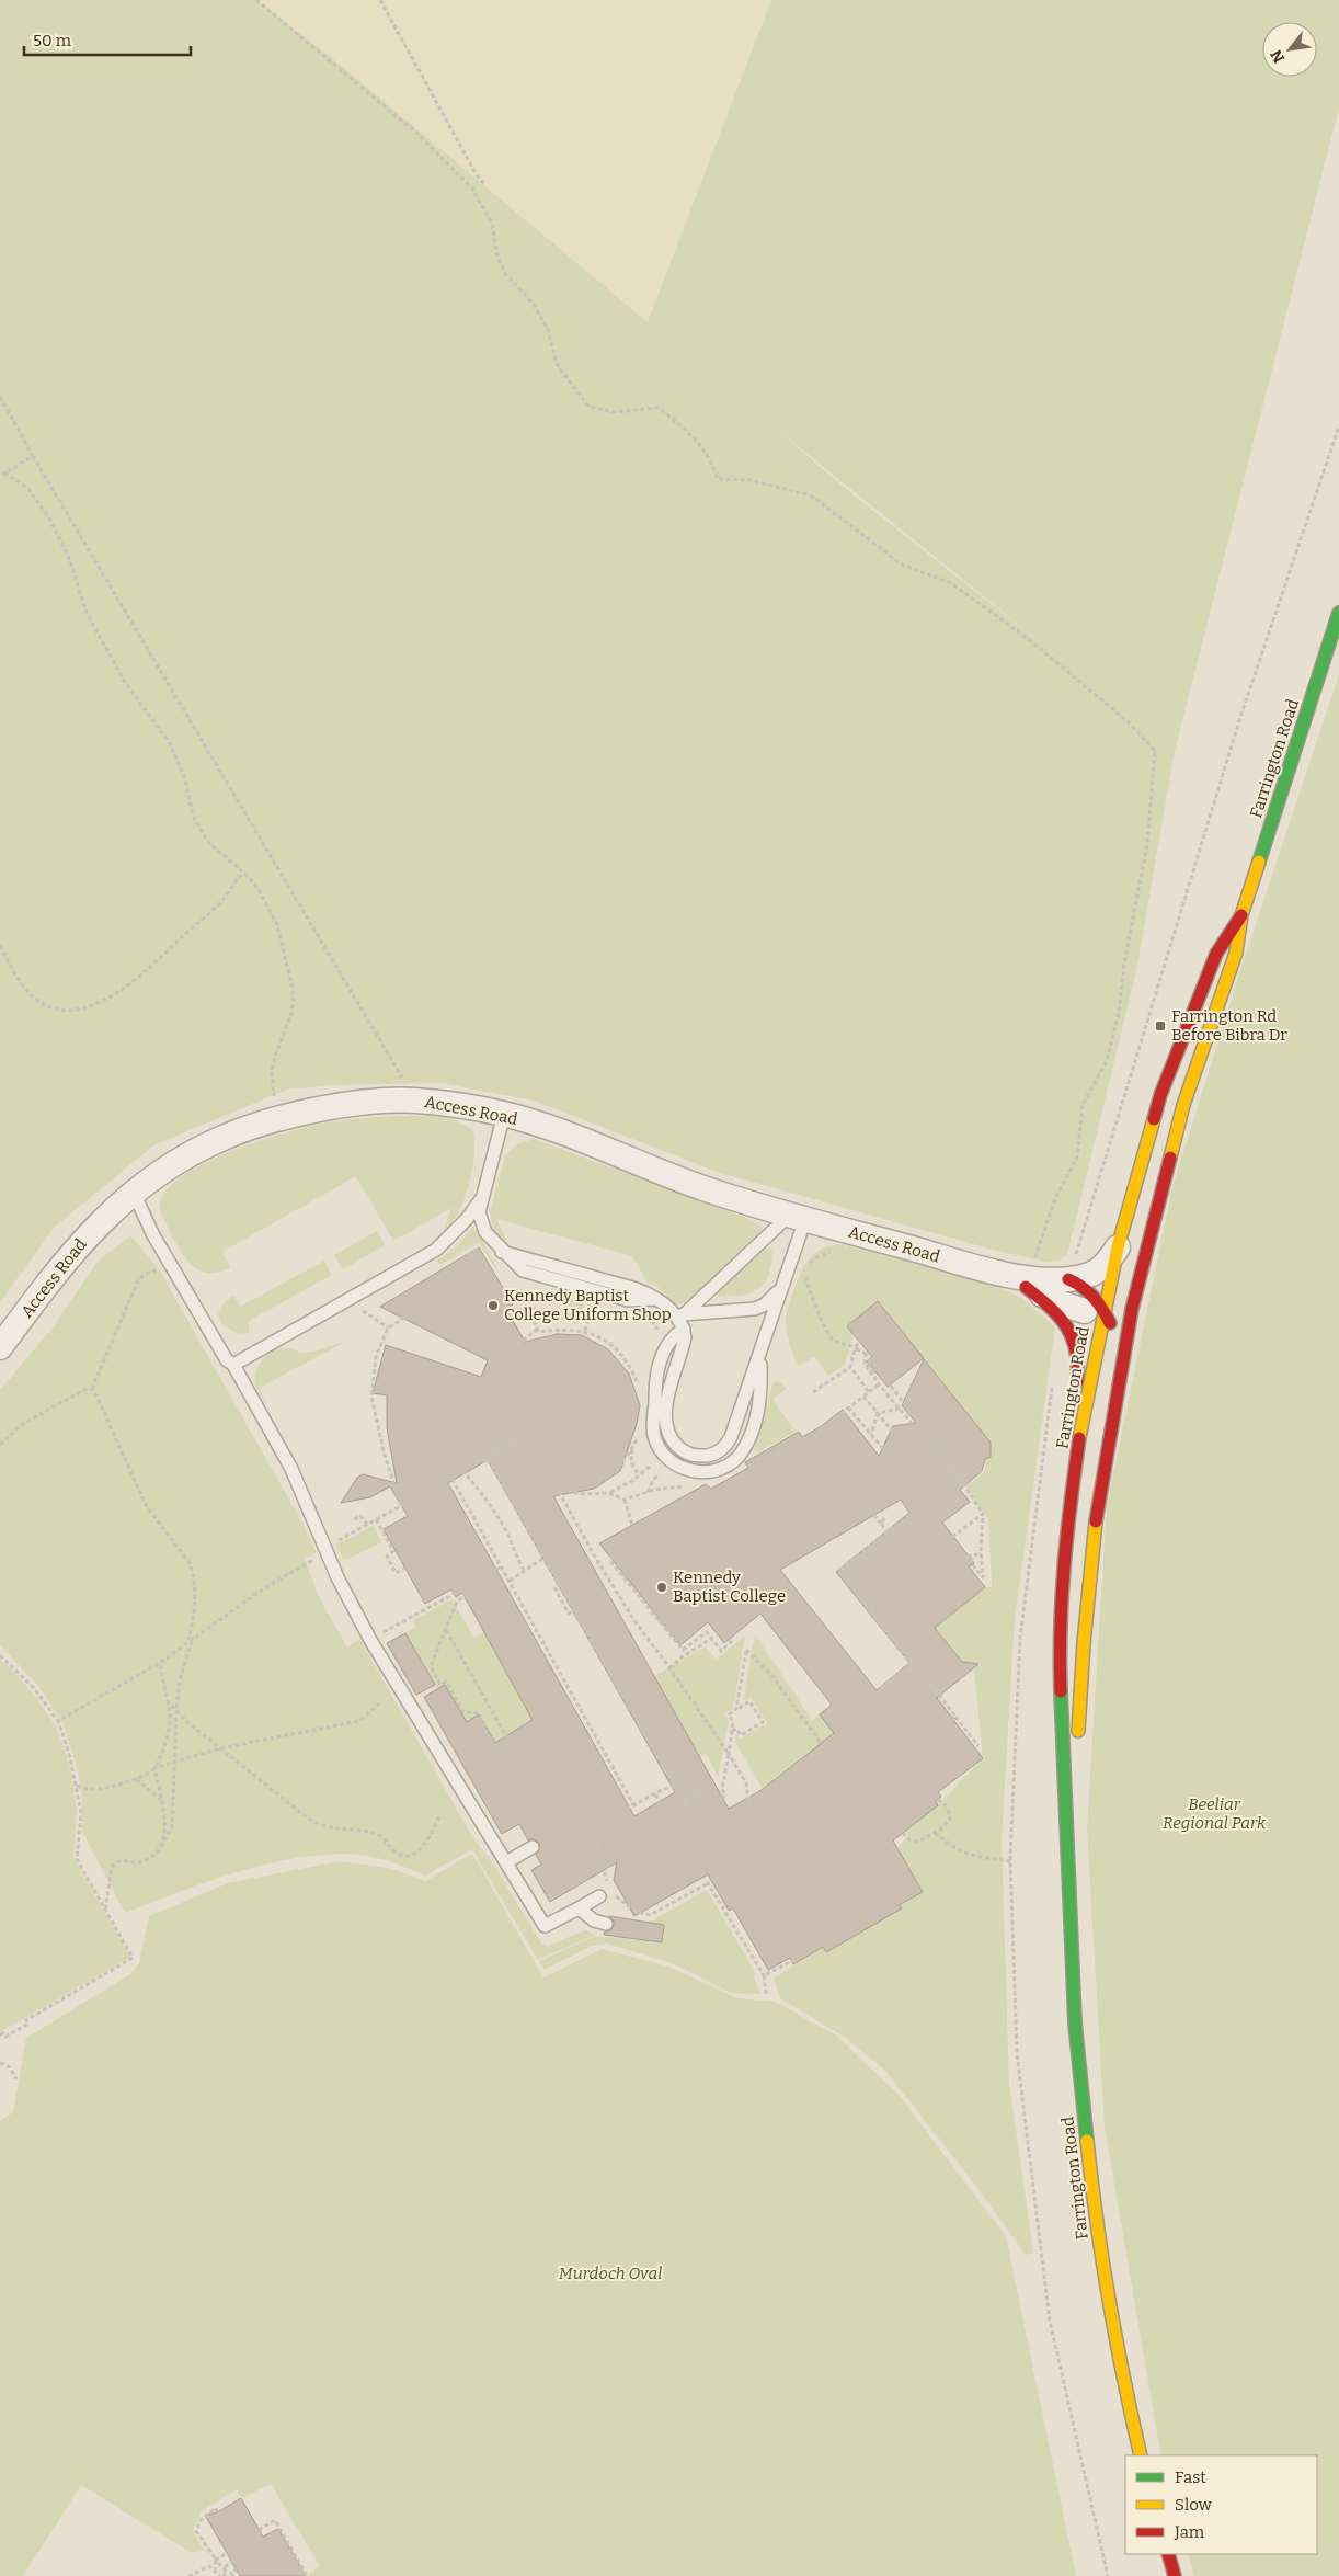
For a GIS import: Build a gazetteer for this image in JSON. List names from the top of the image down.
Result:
{
  "streets": {
    "main road": ["Farrington Road"],
    "street": ["Access Road"]
  },
  "crossings": [
    ["Farrington Road", "Access Road"]
  ],
  "parks": ["Beeliar Regional Park", "Murdoch Oval"],
  "places": {
    "transit": ["Farrington Rd Before Bibra Dr"],
    "other": ["Kennedy Baptist College Uniform Shop", "Kennedy Baptist College"]
  },
  "legend": ["Fast", "Slow", "Jam"],
  "scale_bar": "50 m",
  "north": "bottom left"
}
